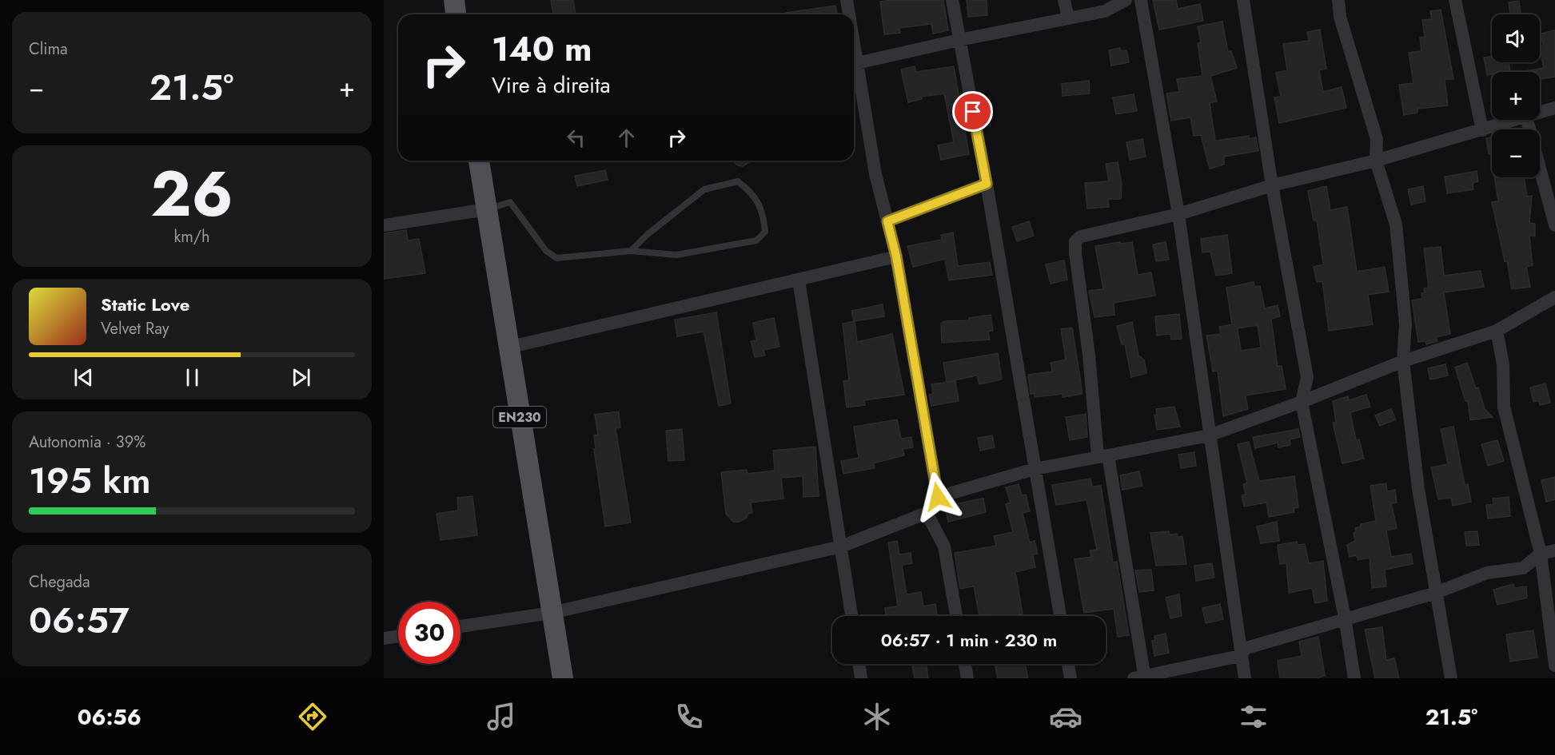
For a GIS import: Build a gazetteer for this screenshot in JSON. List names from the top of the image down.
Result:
{
  "streets": {
    "main road": ["EN230"]
  },
  "page": {
    "tile": [
      "Clima",
      ["26", "km/h"],
      ["Autonomia · 39%", "195 km"],
      ["Chegada", "06:57"]
    ],
    "map_buttons": ["+", "−"],
    "turn": ["140 m", "Vire à direita"],
    "heat": ["−", "21.5°", "+"],
    "song": ["Static Love", "Velvet Ray"],
    "limit": "30",
    "trip": "06:57 · 1 min · 230 m",
    "tabs": ["06:56", "21.5°"]
  }
}
